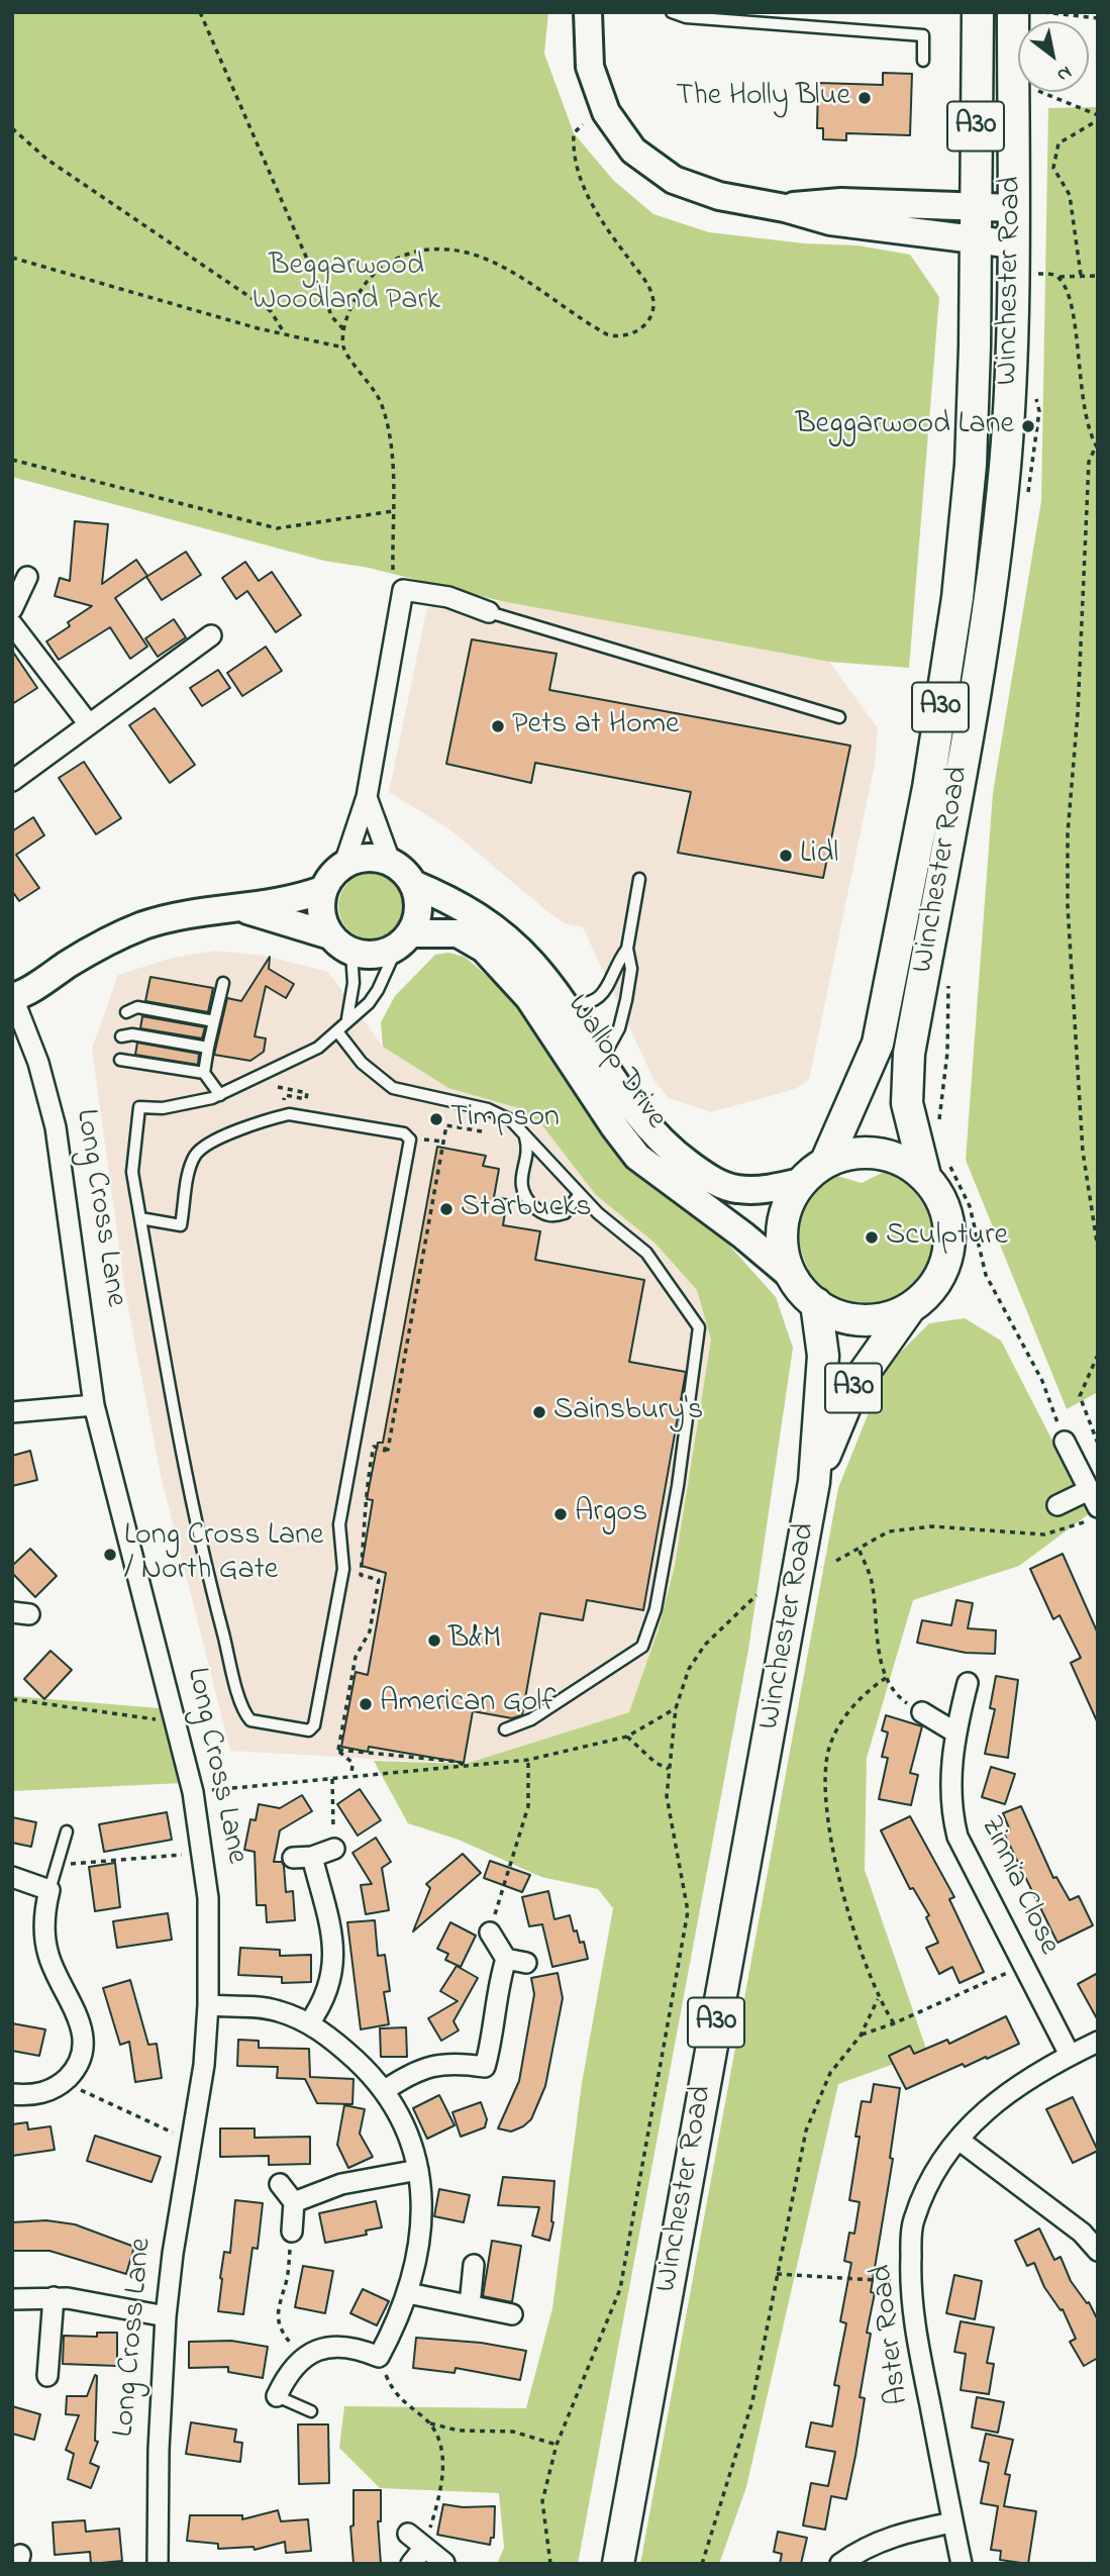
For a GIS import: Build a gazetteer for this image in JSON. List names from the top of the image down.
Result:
{
  "streets": {
    "main road": ["A30", "Winchester Road"],
    "street": [
      "Wallop Drive",
      "Long Cross Lane",
      "Zinnia Close",
      "Aster Road"
    ]
  },
  "crossings": [
    ["Winchester Road", "Wallop Drive"],
    ["Zinnia Close", "Aster Road"]
  ],
  "parks": ["Beggarwood Woodland Park"],
  "places": [
    "The Holly Blue",
    "Beggarwood Lane",
    "Pets at Home",
    "Lidl",
    "Timpson",
    "Starbucks",
    "Sculpture",
    "Sainsbury's",
    "Argos",
    "Long Cross Lane / North Gate",
    "B&M",
    "American Golf"
  ],
  "north": "bottom right"
}
